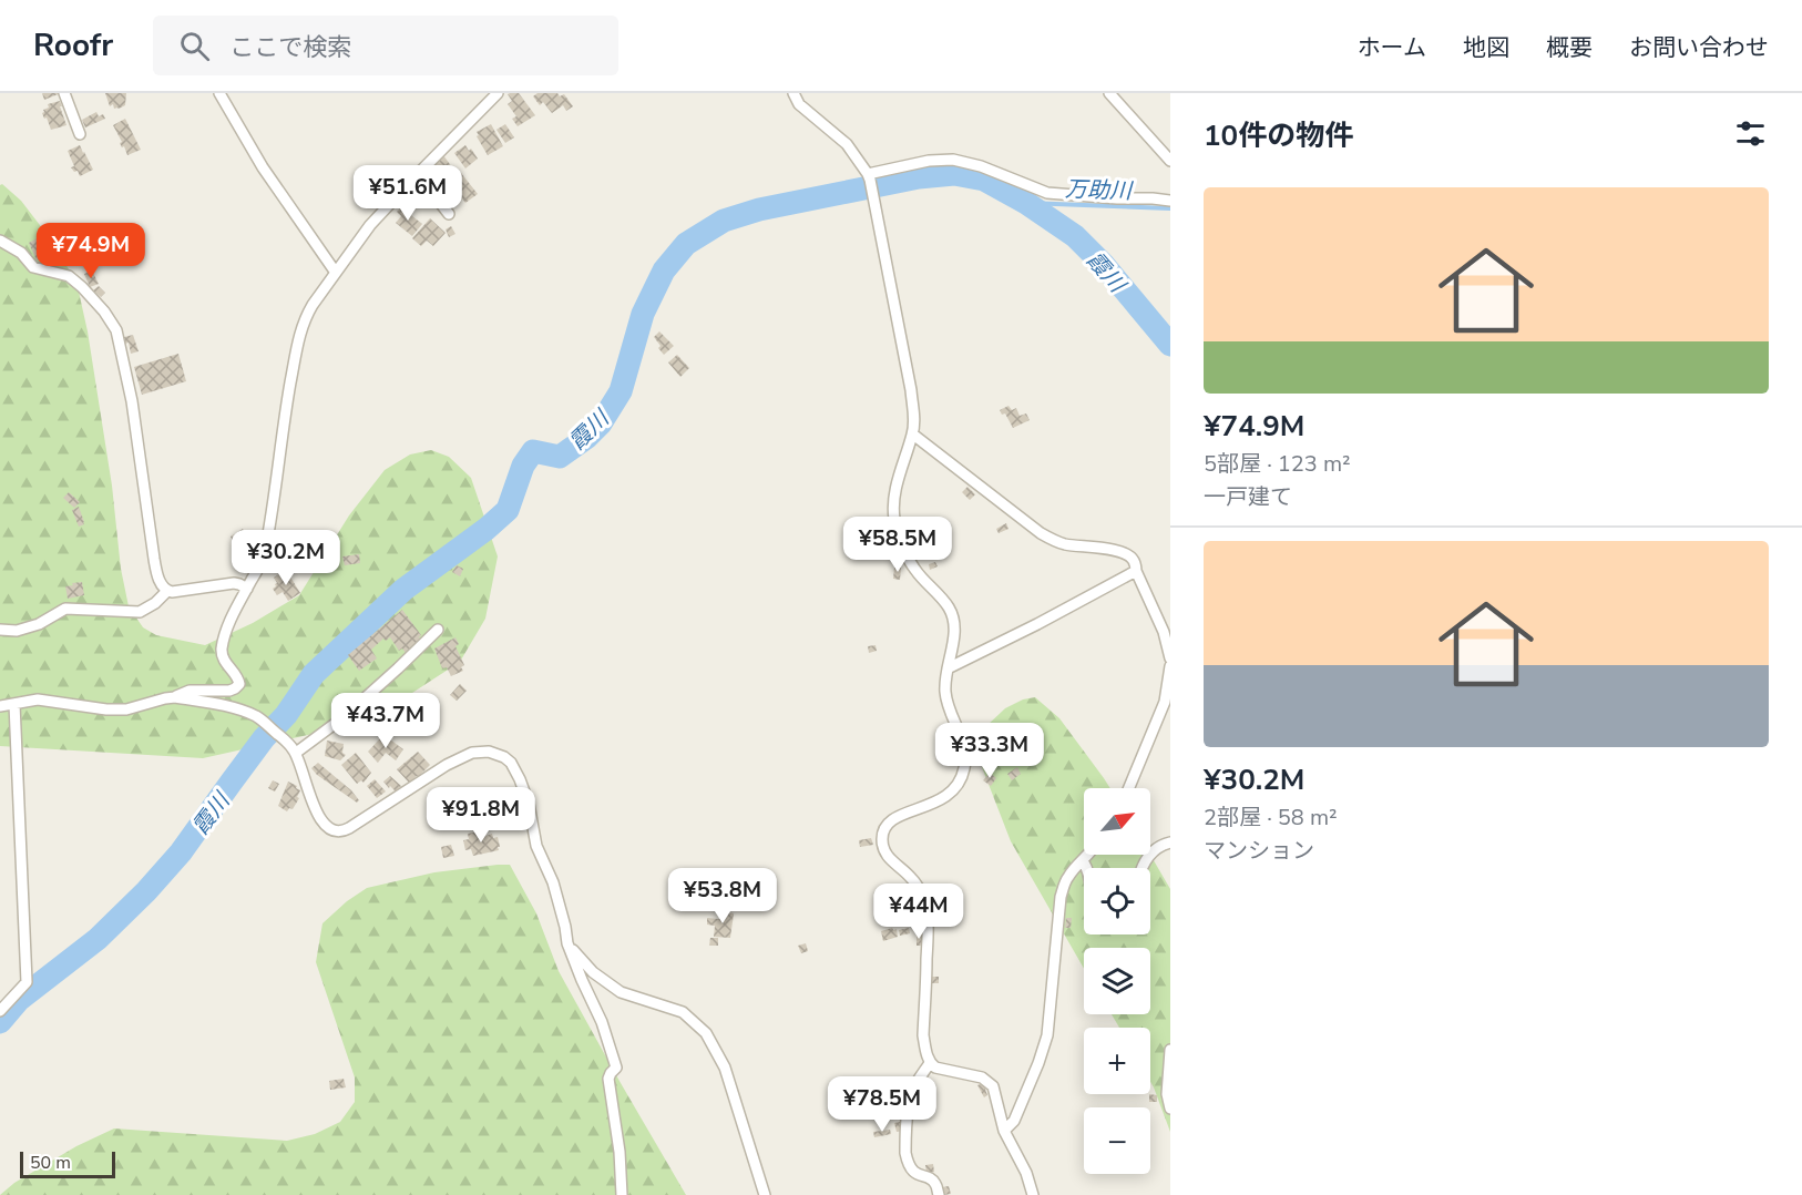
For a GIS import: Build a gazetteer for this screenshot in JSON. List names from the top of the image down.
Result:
{
  "water": ["万助川", "霞川"],
  "scale_bar": "50 m",
  "north": "top right",
  "page": {
    "header": "Roofr",
    "search": "ここで検索",
    "nav": [
      "ホーム",
      "地図",
      "概要",
      "お問い合わせ"
    ],
    "heading": "10件の物件",
    "price": [
      "¥51.6M",
      "¥74.9M",
      "¥58.5M",
      "¥30.2M",
      "¥43.7M",
      "¥33.3M",
      "¥91.8M",
      "¥53.8M",
      "¥44M",
      "¥78.5M"
    ],
    "list": [
      {
        "name": "¥74.9M",
        "note": "5部屋 · 123 m² · 一戸建て"
      },
      {
        "name": "¥30.2M",
        "note": "2部屋 · 58 m² · マンション"
      }
    ],
    "map_buttons": ["+", "−"],
    "scale": "50 m"
  }
}
